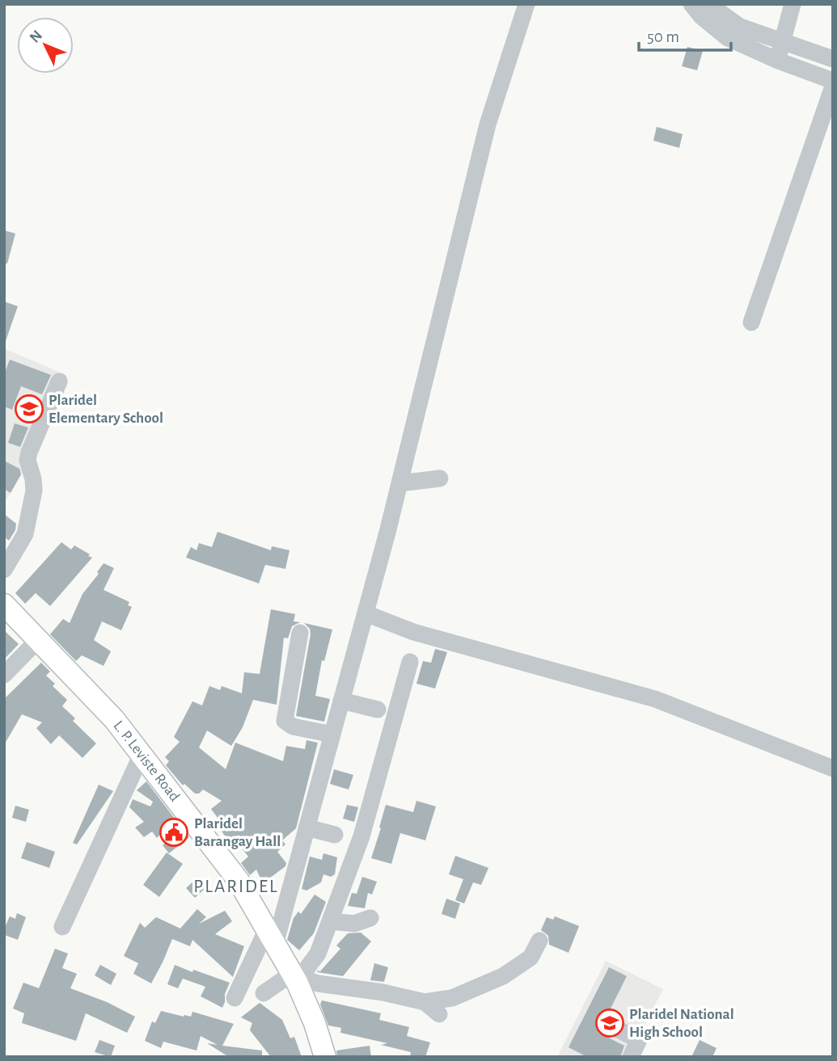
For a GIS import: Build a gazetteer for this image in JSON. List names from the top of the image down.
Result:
{
  "streets": {
    "main road": ["L. P. Leviste Road"]
  },
  "districts": ["PLARIDEL"],
  "places": {
    "school or university": ["Plaridel Elementary School", "Plaridel National High School"],
    "public building": ["Plaridel Barangay Hall"]
  },
  "scale_bar": "50 m",
  "north": "top left"
}
